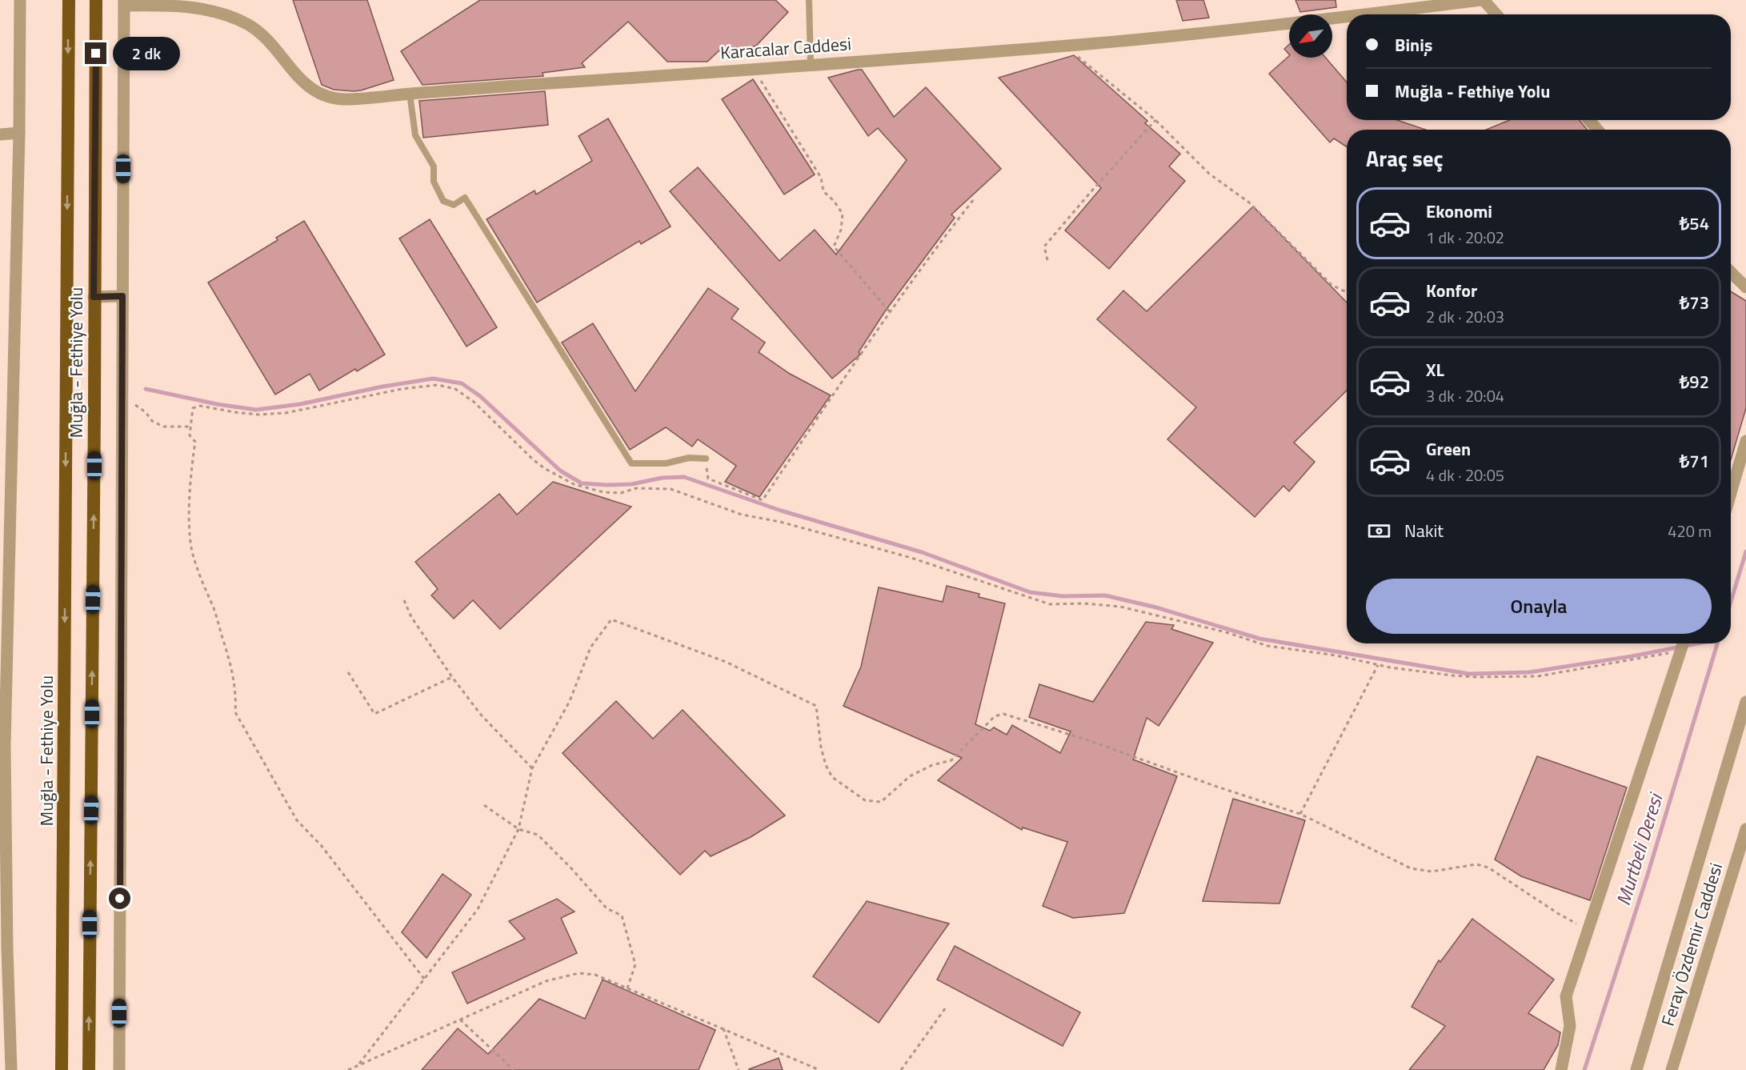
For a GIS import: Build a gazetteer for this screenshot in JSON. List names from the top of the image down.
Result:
{
  "streets": {
    "highway": ["Muğla - Fethiye Yolu"],
    "street": ["Karacalar Caddesi", "Feray Özdemir Caddesi"]
  },
  "water": ["Murtbeli Deresi"],
  "north": "bottom left",
  "page": {
    "banner": ["Biniş", "Muğla - Fethiye Yolu"],
    "bubble": "2 dk",
    "heading": "Araç seç",
    "list": [
      {
        "name": "Ekonomi",
        "note": "1 dk · 20:02",
        "value": "₺54"
      },
      {
        "name": "Konfor",
        "note": "2 dk · 20:03",
        "value": "₺73"
      },
      {
        "name": "XL",
        "note": "3 dk · 20:04",
        "value": "₺92"
      },
      {
        "name": "Green",
        "note": "4 dk · 20:05",
        "value": "₺71"
      }
    ],
    "pay": ["Nakit", "420 m"],
    "buttons": "Onayla"
  }
}
